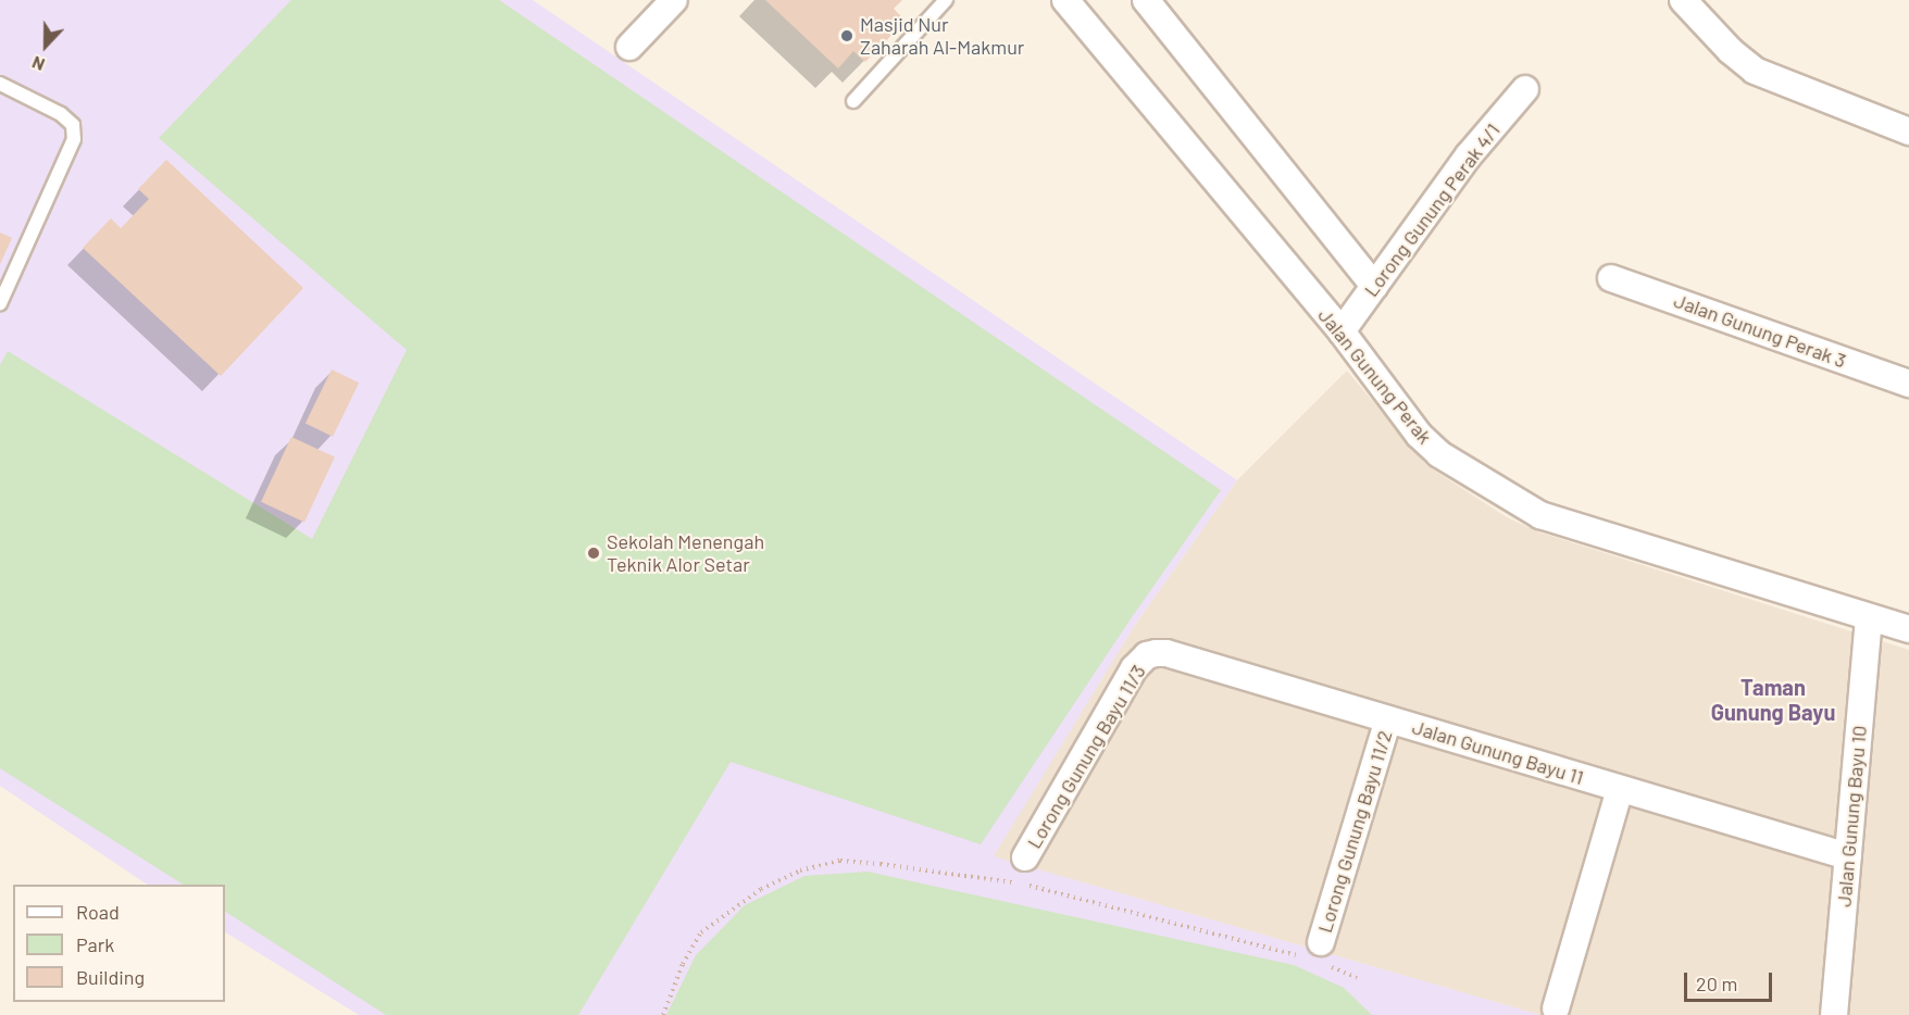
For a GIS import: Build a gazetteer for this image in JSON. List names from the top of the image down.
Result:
{
  "streets": {
    "street": [
      "Lorong Gunung Perak 4/1",
      "Jalan Gunung Perak 3",
      "Jalan Gunung Perak",
      "Jalan Gunung Bayu 11",
      "Lorong Gunung Bayu 11/3",
      "Jalan Gunung Bayu 10",
      "Lorong Gunung Bayu 11/2"
    ]
  },
  "crossings": [
    ["Lorong Gunung Perak 4/1", "Jalan Gunung Perak"],
    ["Jalan Gunung Perak", "Jalan Gunung Bayu 10"],
    ["Jalan Gunung Bayu 11", "Lorong Gunung Bayu 11/3"],
    ["Jalan Gunung Bayu 11", "Jalan Gunung Bayu 10"],
    ["Jalan Gunung Bayu 11", "Lorong Gunung Bayu 11/2"]
  ],
  "districts": ["Taman Gunung Bayu"],
  "places": ["Masjid Nur Zaharah Al-Makmur", "Sekolah Menengah Teknik Alor Setar"],
  "legend": ["Road", "Park", "Building"],
  "scale_bar": "20 m",
  "north": "bottom"
}
